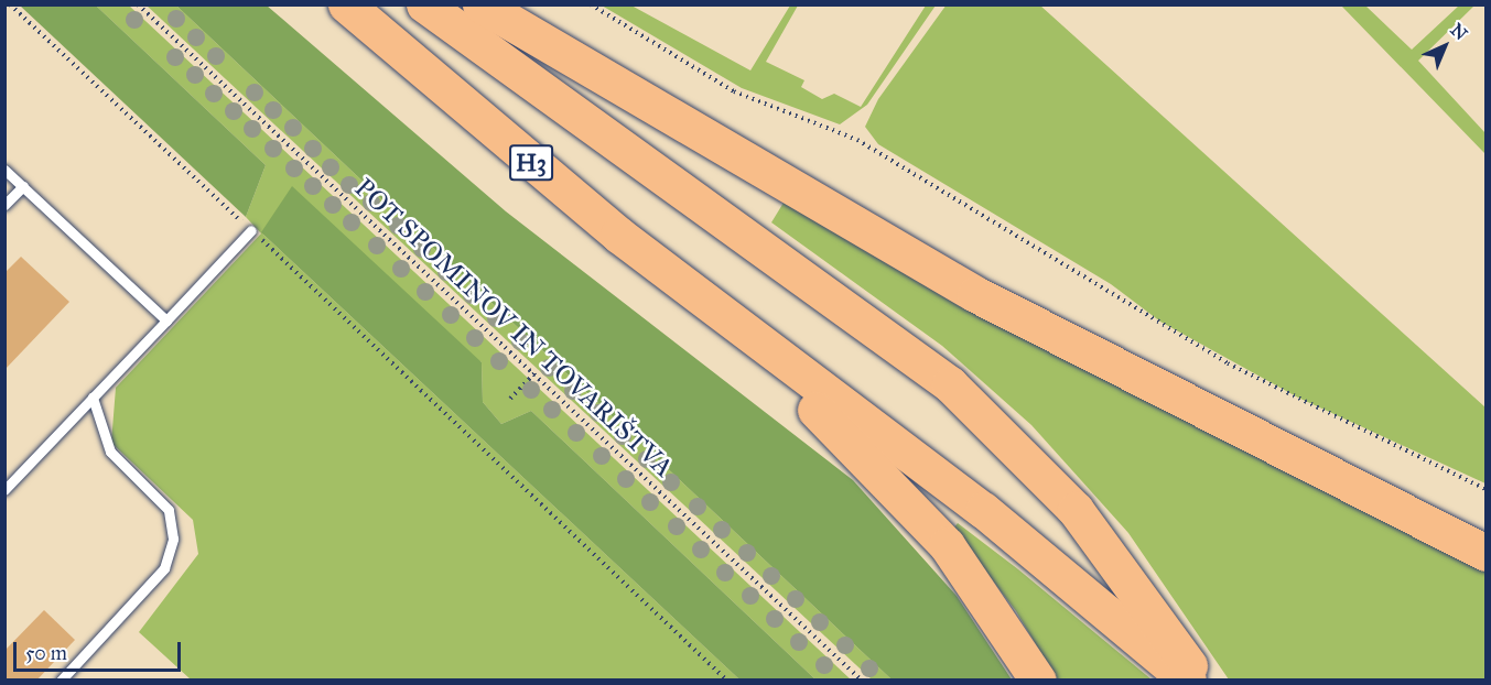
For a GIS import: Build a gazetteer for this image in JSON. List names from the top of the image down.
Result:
{
  "streets": {
    "highway": ["H3"],
    "path": ["POT SPOMINOV IN TOVARIŠTVA"]
  },
  "scale_bar": "50 m",
  "north": "top right"
}
